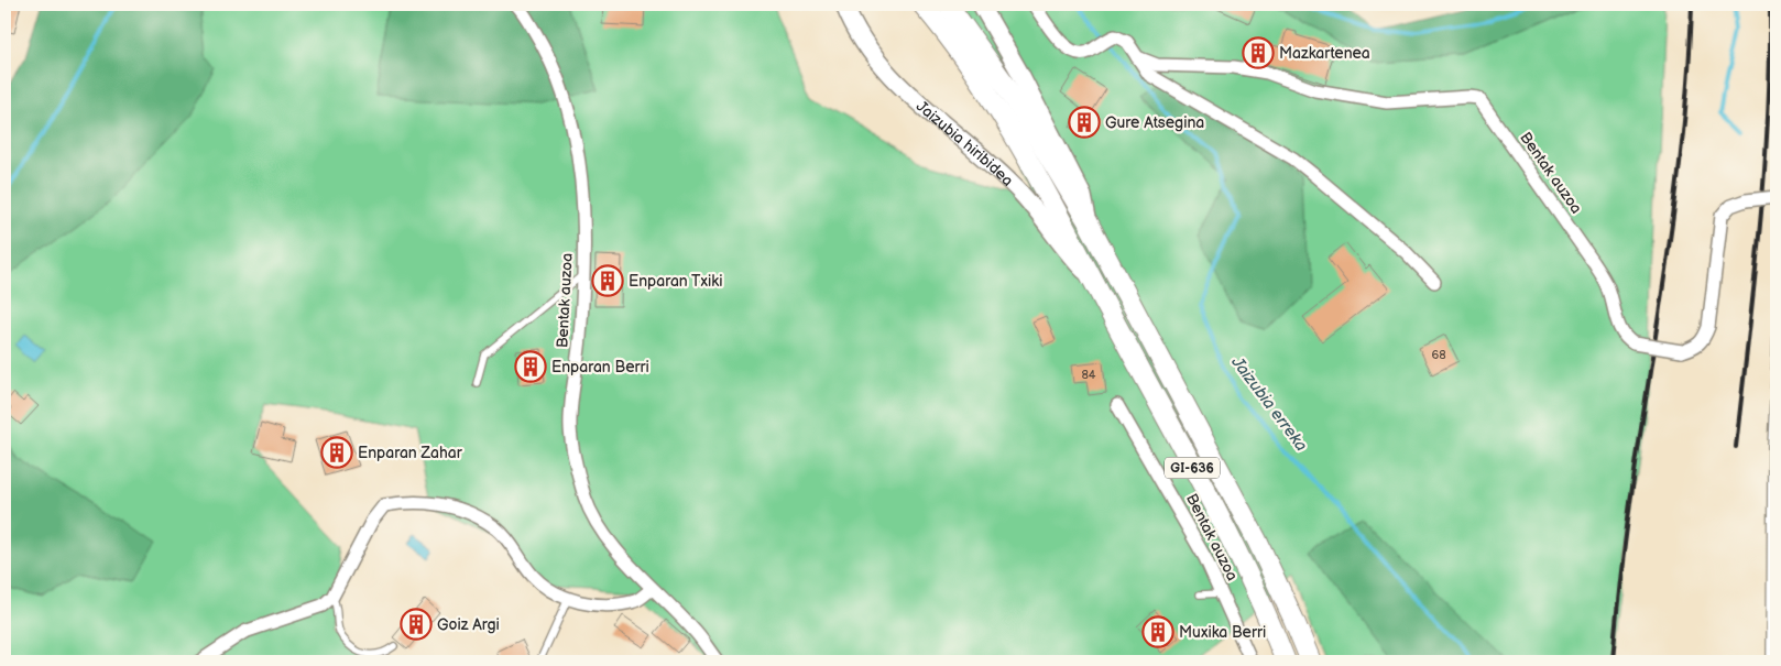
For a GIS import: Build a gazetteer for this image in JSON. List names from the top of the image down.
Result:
{
  "streets": {
    "main road": ["Jaizubia hiribidea", "GI-636"],
    "street": ["Bentak auzoa"]
  },
  "crossings": [
    ["Jaizubia hiribidea", "GI-636"]
  ],
  "water": ["Jaizubia erreka"],
  "places": {
    "building": [
      "Mazkartenea",
      "Gure Atsegina",
      "Enparan Txiki",
      "Enparan Berri",
      "Enparan Zahar",
      "Goiz Argi",
      "Muxika Berri"
    ]
  },
  "house_numbers": ["68", "84"]
}
